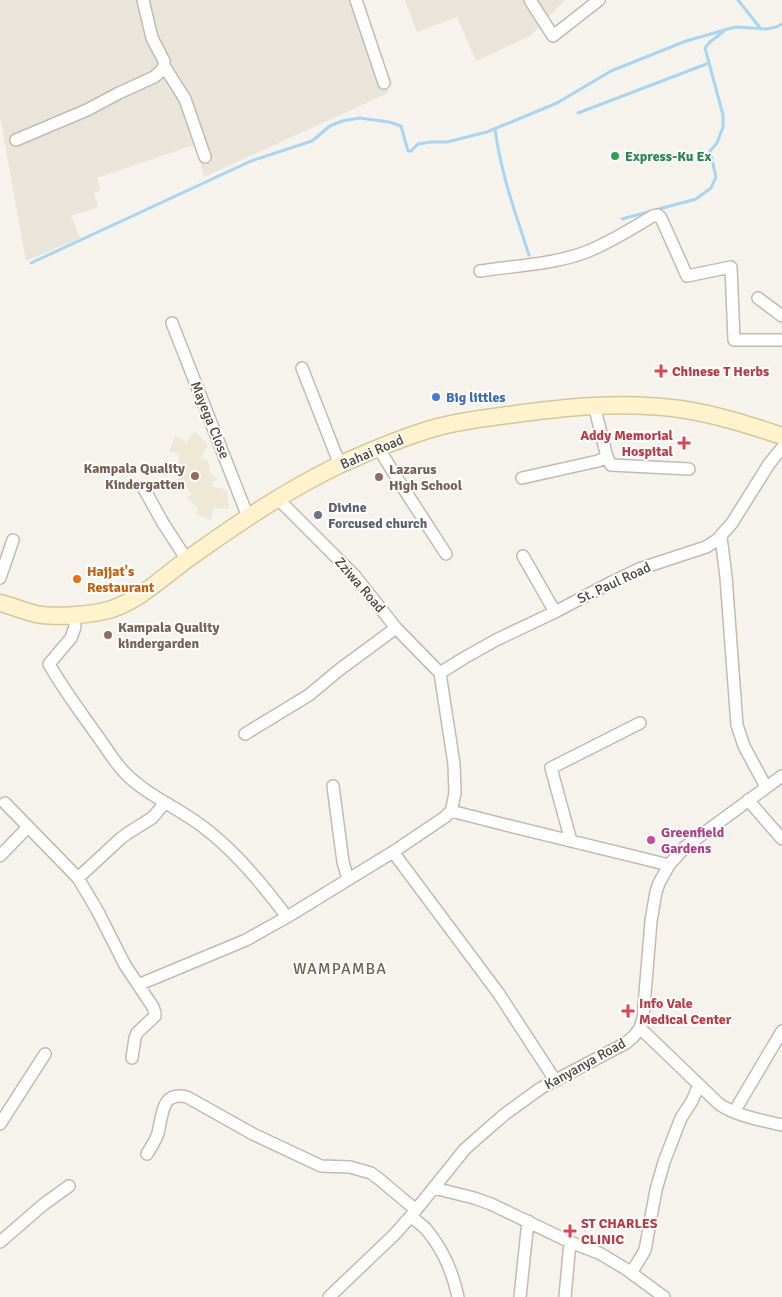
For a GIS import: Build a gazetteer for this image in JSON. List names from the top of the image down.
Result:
{
  "streets": {
    "street": [
      "Mayega Close",
      "Bahai Road",
      "St. Paul Road",
      "Zziwa Road",
      "Kanyanya Road"
    ]
  },
  "crossings": [
    ["Mayega Close", "Bahai Road"],
    ["Bahai Road", "Zziwa Road"],
    ["St. Paul Road", "Zziwa Road"]
  ],
  "districts": ["WAMPAMBA"],
  "places": {
    "other": [
      "Express-Ku Ex",
      "Big littles",
      "Kampala Quality Kindergatten",
      "Lazarus High School",
      "Divine Forcused church",
      "Hajjat's Restaurant",
      "Kampala Quality kindergarden",
      "Greenfield Gardens"
    ],
    "health": [
      "Chinese T Herbs",
      "Addy Memorial Hospital",
      "Info Vale Medical Center",
      "ST CHARLES CLINIC"
    ]
  }
}
